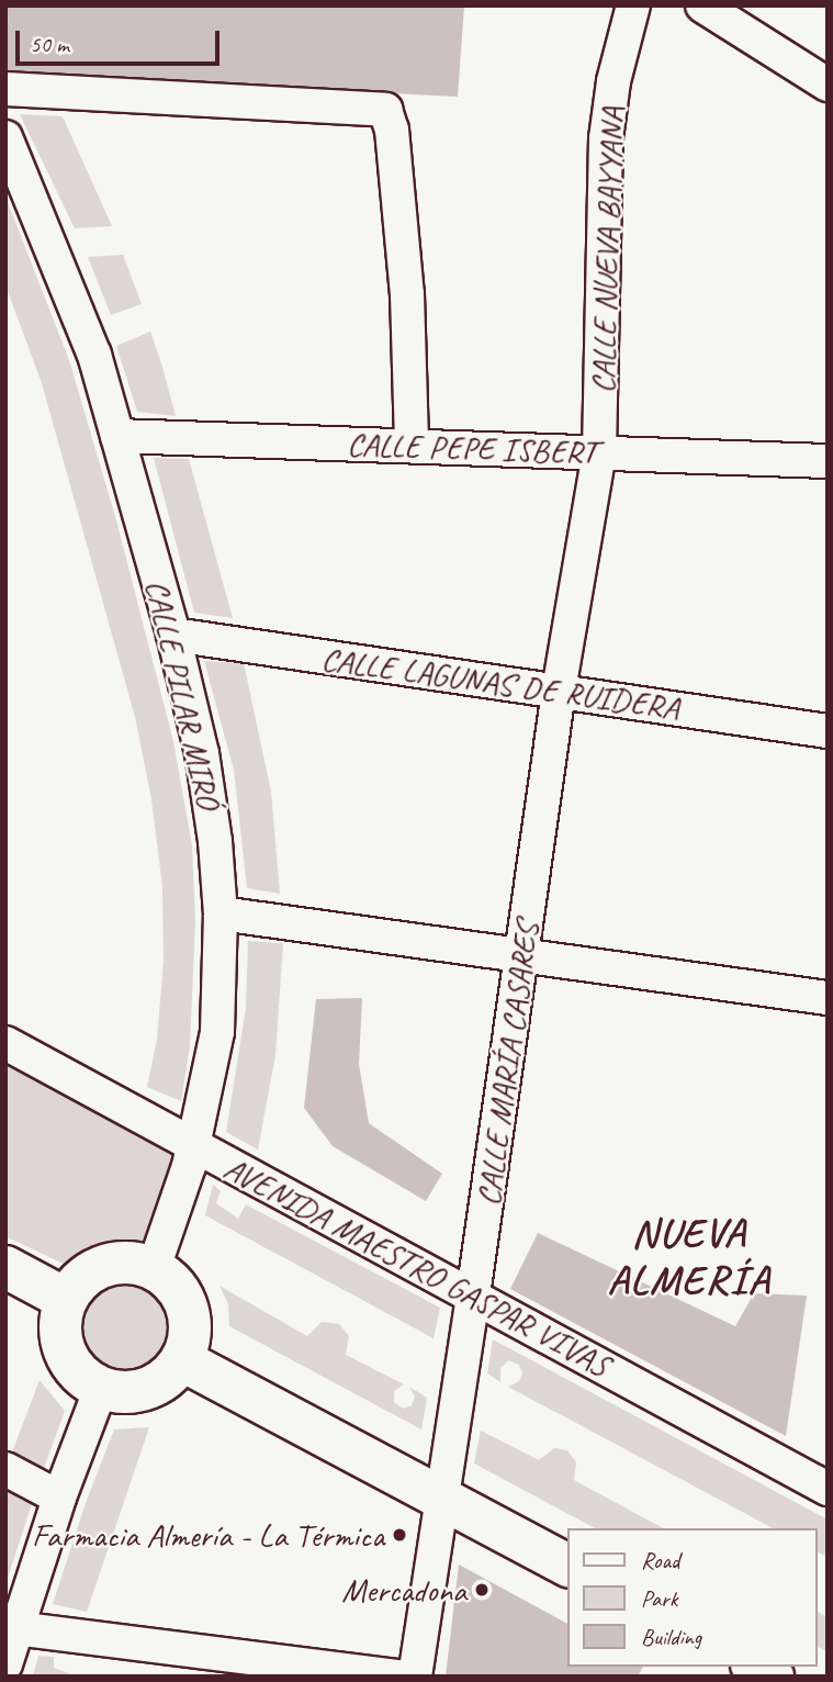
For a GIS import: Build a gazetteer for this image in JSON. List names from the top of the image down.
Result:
{
  "streets": {
    "street": [
      "CALLE NUEVA BAYYANA",
      "CALLE PEPE ISBERT",
      "CALLE LAGUNAS DE RUIDERA",
      "CALLE PILAR MIRÓ",
      "CALLE MARÍA CASARES",
      "AVENIDA MAESTRO GASPAR VIVAS"
    ]
  },
  "crossings": [
    ["CALLE NUEVA BAYYANA", "CALLE PEPE ISBERT"],
    ["CALLE NUEVA BAYYANA", "CALLE MARÍA CASARES"],
    ["CALLE PEPE ISBERT", "CALLE PILAR MIRÓ"],
    ["CALLE PEPE ISBERT", "CALLE MARÍA CASARES"],
    ["CALLE LAGUNAS DE RUIDERA", "CALLE PILAR MIRÓ"],
    ["CALLE LAGUNAS DE RUIDERA", "CALLE MARÍA CASARES"],
    ["CALLE PILAR MIRÓ", "AVENIDA MAESTRO GASPAR VIVAS"],
    ["CALLE MARÍA CASARES", "AVENIDA MAESTRO GASPAR VIVAS"]
  ],
  "districts": ["NUEVA ALMERÍA"],
  "places": ["Farmacia Almería - La Térmica", "Mercadona"],
  "legend": ["Road", "Park", "Building"],
  "scale_bar": "50 m"
}
